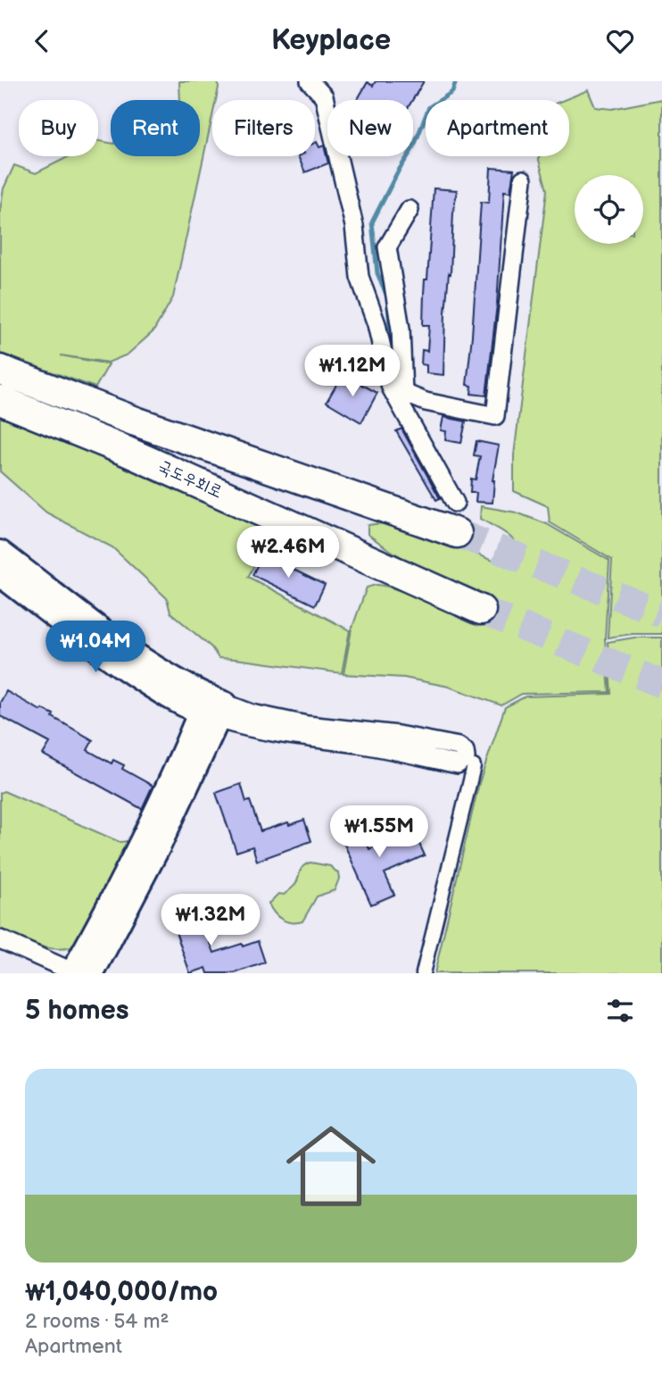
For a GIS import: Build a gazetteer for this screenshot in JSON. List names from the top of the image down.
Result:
{
  "streets": {
    "highway": ["국도우회로"]
  },
  "page": {
    "header": "Keyplace",
    "chip": [
      "Buy",
      "Rent",
      "Filters",
      "New",
      "Apartment"
    ],
    "price": [
      "₩1.12M",
      "₩2.46M",
      "₩1.04M",
      "₩1.55M",
      "₩1.32M"
    ],
    "heading": "5 homes",
    "list": [
      {
        "name": "₩1,040,000/mo",
        "note": "2 rooms · 54 m² · Apartment"
      }
    ]
  }
}
